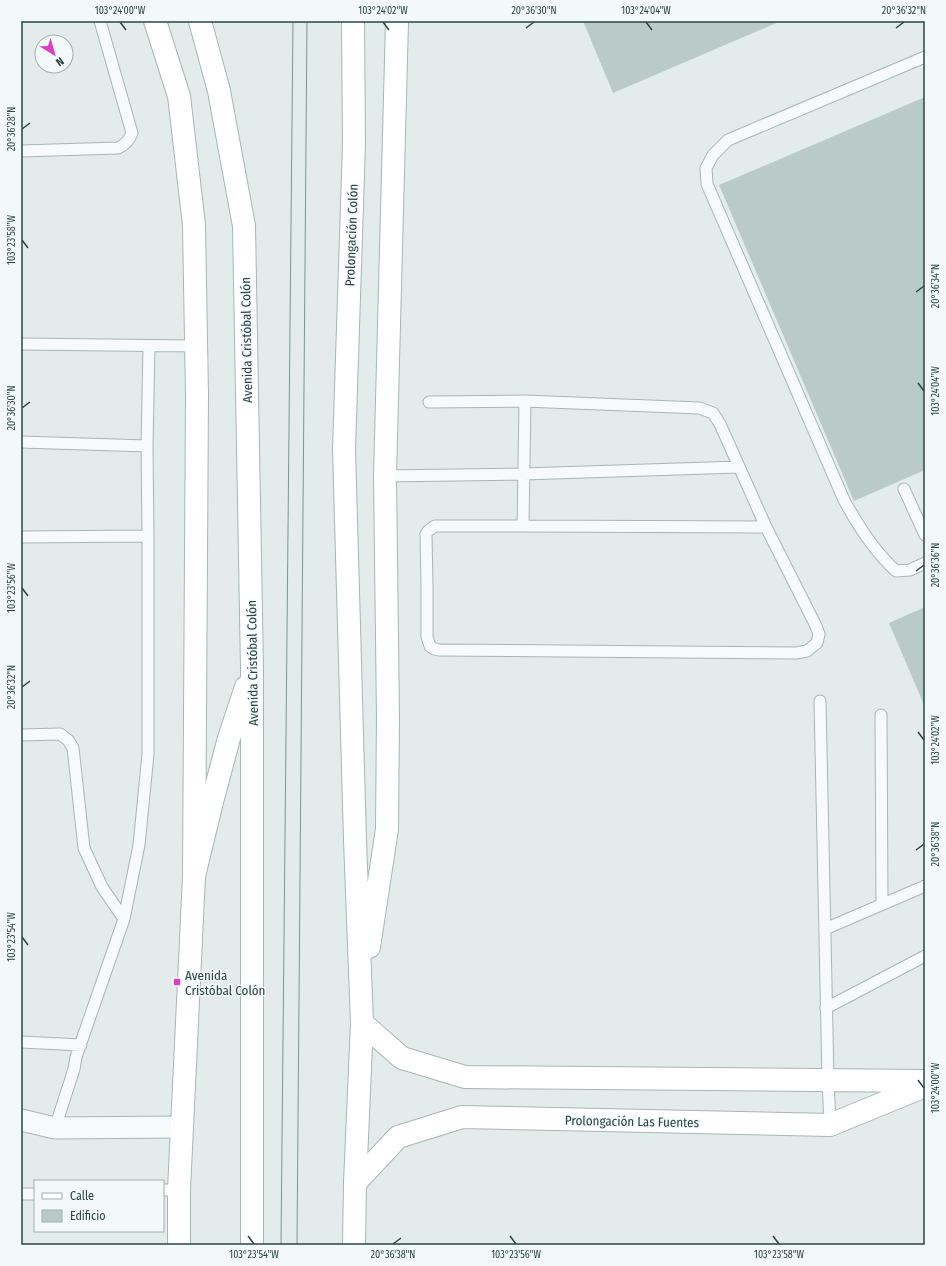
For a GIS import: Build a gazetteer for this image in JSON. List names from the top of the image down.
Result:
{
  "streets": {
    "main road": ["Prolongación Colón", "Avenida Cristóbal Colón", "Prolongación Las Fuentes"]
  },
  "places": {
    "transit": ["Avenida Cristóbal Colón"]
  },
  "legend": ["Calle", "Edificio"],
  "north": "bottom right",
  "coordinates": [
    "103°24'00\"W",
    "103°24'02\"W",
    "20°36'30\"N",
    "103°24'04\"W",
    "20°36'32\"N",
    "20°36'28\"N",
    "103°23'58\"W",
    "20°36'34\"N",
    "20°36'36\"N",
    "103°23'56\"W",
    "20°36'38\"N",
    "103°23'54\"W"
  ]
}
